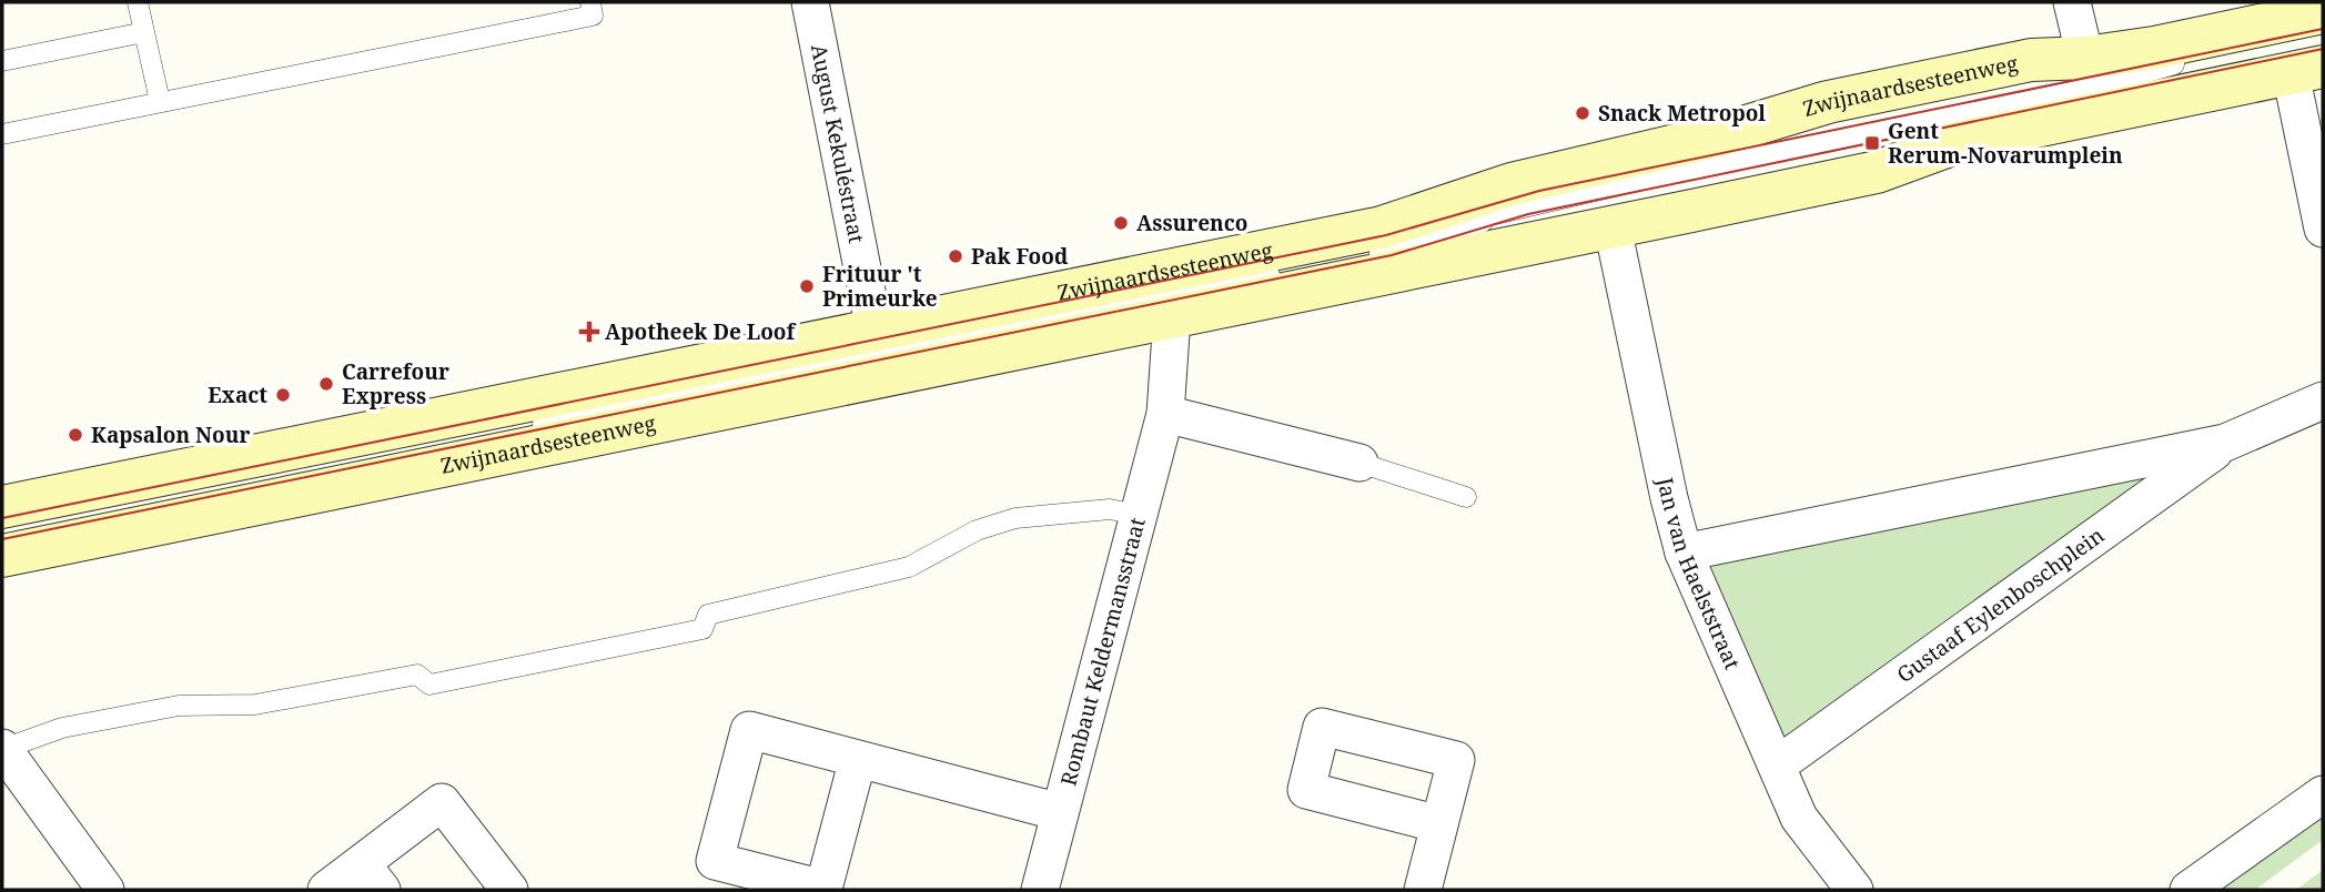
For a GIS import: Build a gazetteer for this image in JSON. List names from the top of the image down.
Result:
{
  "streets": {
    "street": [
      "Zwijnaardsesteenweg",
      "August Kekuléstraat",
      "Jan van Haelststraat",
      "Gustaaf Eylenboschplein",
      "Rombaut Keldermansstraat"
    ]
  },
  "crossings": [
    ["Zwijnaardsesteenweg", "August Kekuléstraat"],
    ["Zwijnaardsesteenweg", "Jan van Haelststraat"],
    ["Zwijnaardsesteenweg", "Rombaut Keldermansstraat"],
    ["Jan van Haelststraat", "Gustaaf Eylenboschplein"]
  ],
  "places": {
    "other": [
      "Snack Metropol",
      "Assurenco",
      "Pak Food",
      "Frituur 't Primeurke",
      "Carrefour Express",
      "Exact",
      "Kapsalon Nour"
    ],
    "transit": ["Gent Rerum-Novarumplein"],
    "health": ["Apotheek De Loof"]
  }
}
